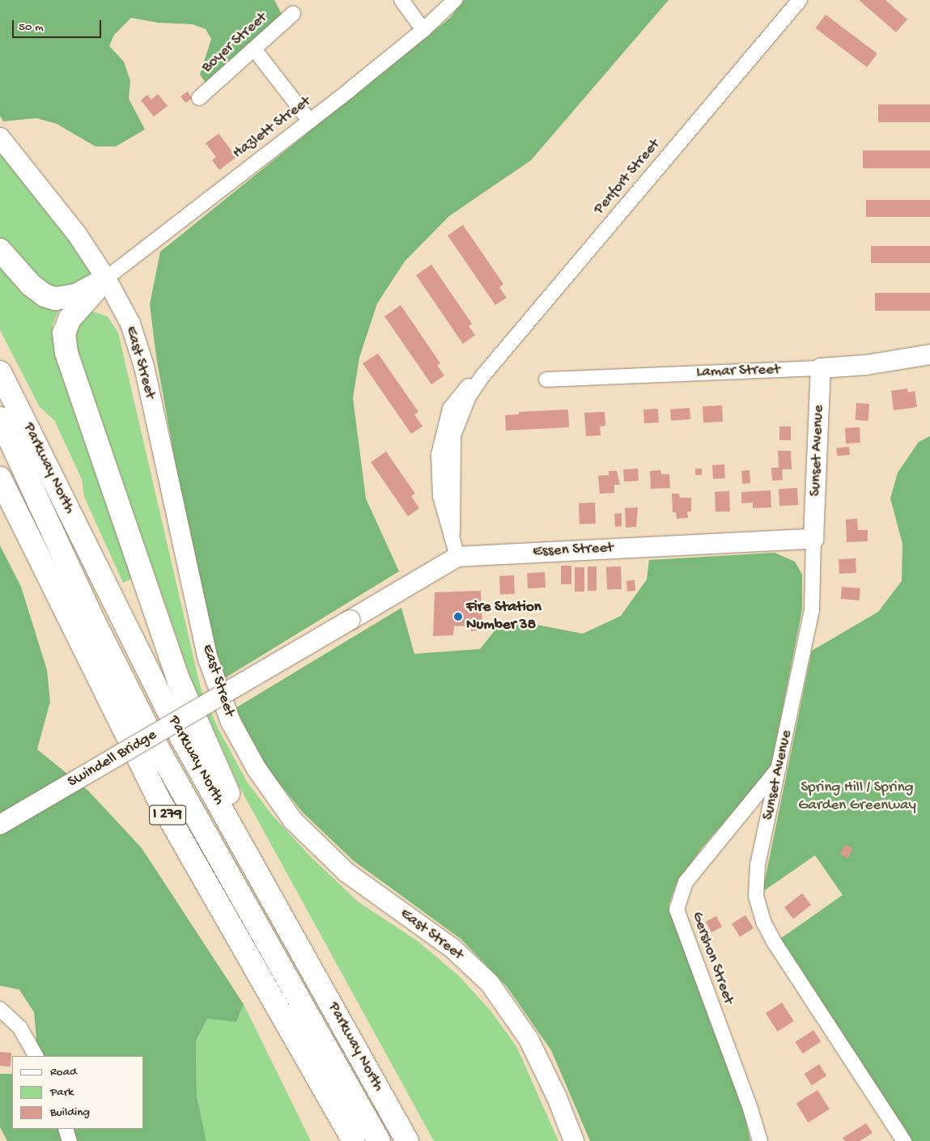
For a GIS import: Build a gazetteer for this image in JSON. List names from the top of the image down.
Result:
{
  "streets": {
    "highway": ["Parkway North", "I 279"],
    "main road": [
      "East Street",
      "Lamar Street",
      "Sunset Avenue",
      "Essen Street",
      "Swindell Bridge"
    ],
    "street": [
      "Boyer Street",
      "Hazlett Street",
      "Penfort Street",
      "Gershon Street"
    ]
  },
  "crossings": [
    ["Hazlett Street", "East Street"],
    ["Penfort Street", "Essen Street"],
    ["Lamar Street", "Sunset Avenue"],
    ["Sunset Avenue", "Essen Street"],
    ["Sunset Avenue", "Gershon Street"],
    ["Essen Street", "Swindell Bridge"]
  ],
  "parks": ["Spring Hill / Spring Garden Greenway"],
  "places": ["Fire Station Number 38"],
  "legend": ["Road", "Park", "Building"],
  "scale_bar": "50 m"
}
